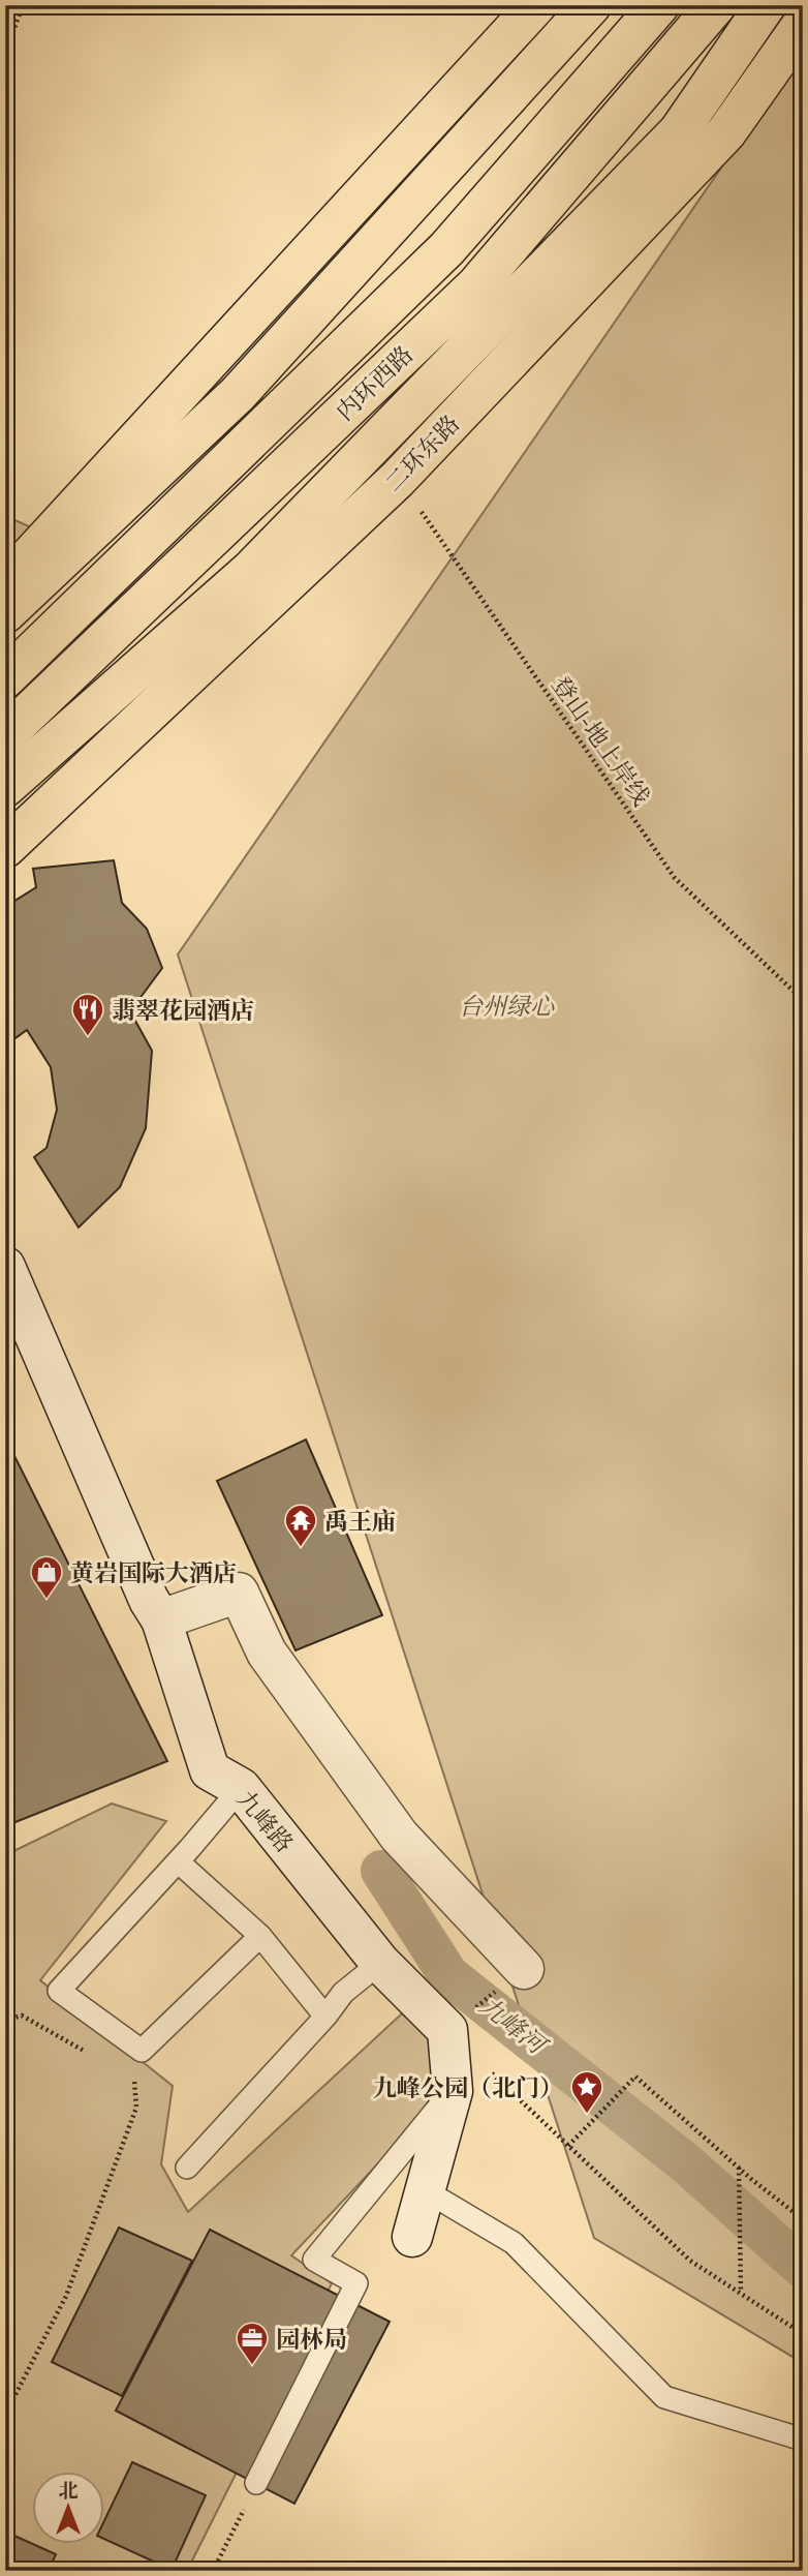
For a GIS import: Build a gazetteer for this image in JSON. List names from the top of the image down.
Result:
{
  "streets": {
    "main road": ["内环西路", "二环东路"],
    "street": ["九峰路"],
    "path": ["登山-地上岸线"]
  },
  "crossings": [
    ["二环东路", "登山-地上岸线"]
  ],
  "water": ["九峰河"],
  "parks": ["台州绿心"],
  "places": {
    "restaurant": ["翡翠花园酒店"],
    "temple": ["禹王庙"],
    "shop": ["黄岩国际大酒店"],
    "place": ["九峰公园（北门）"],
    "office": ["园林局"]
  },
  "north": "top"
}
